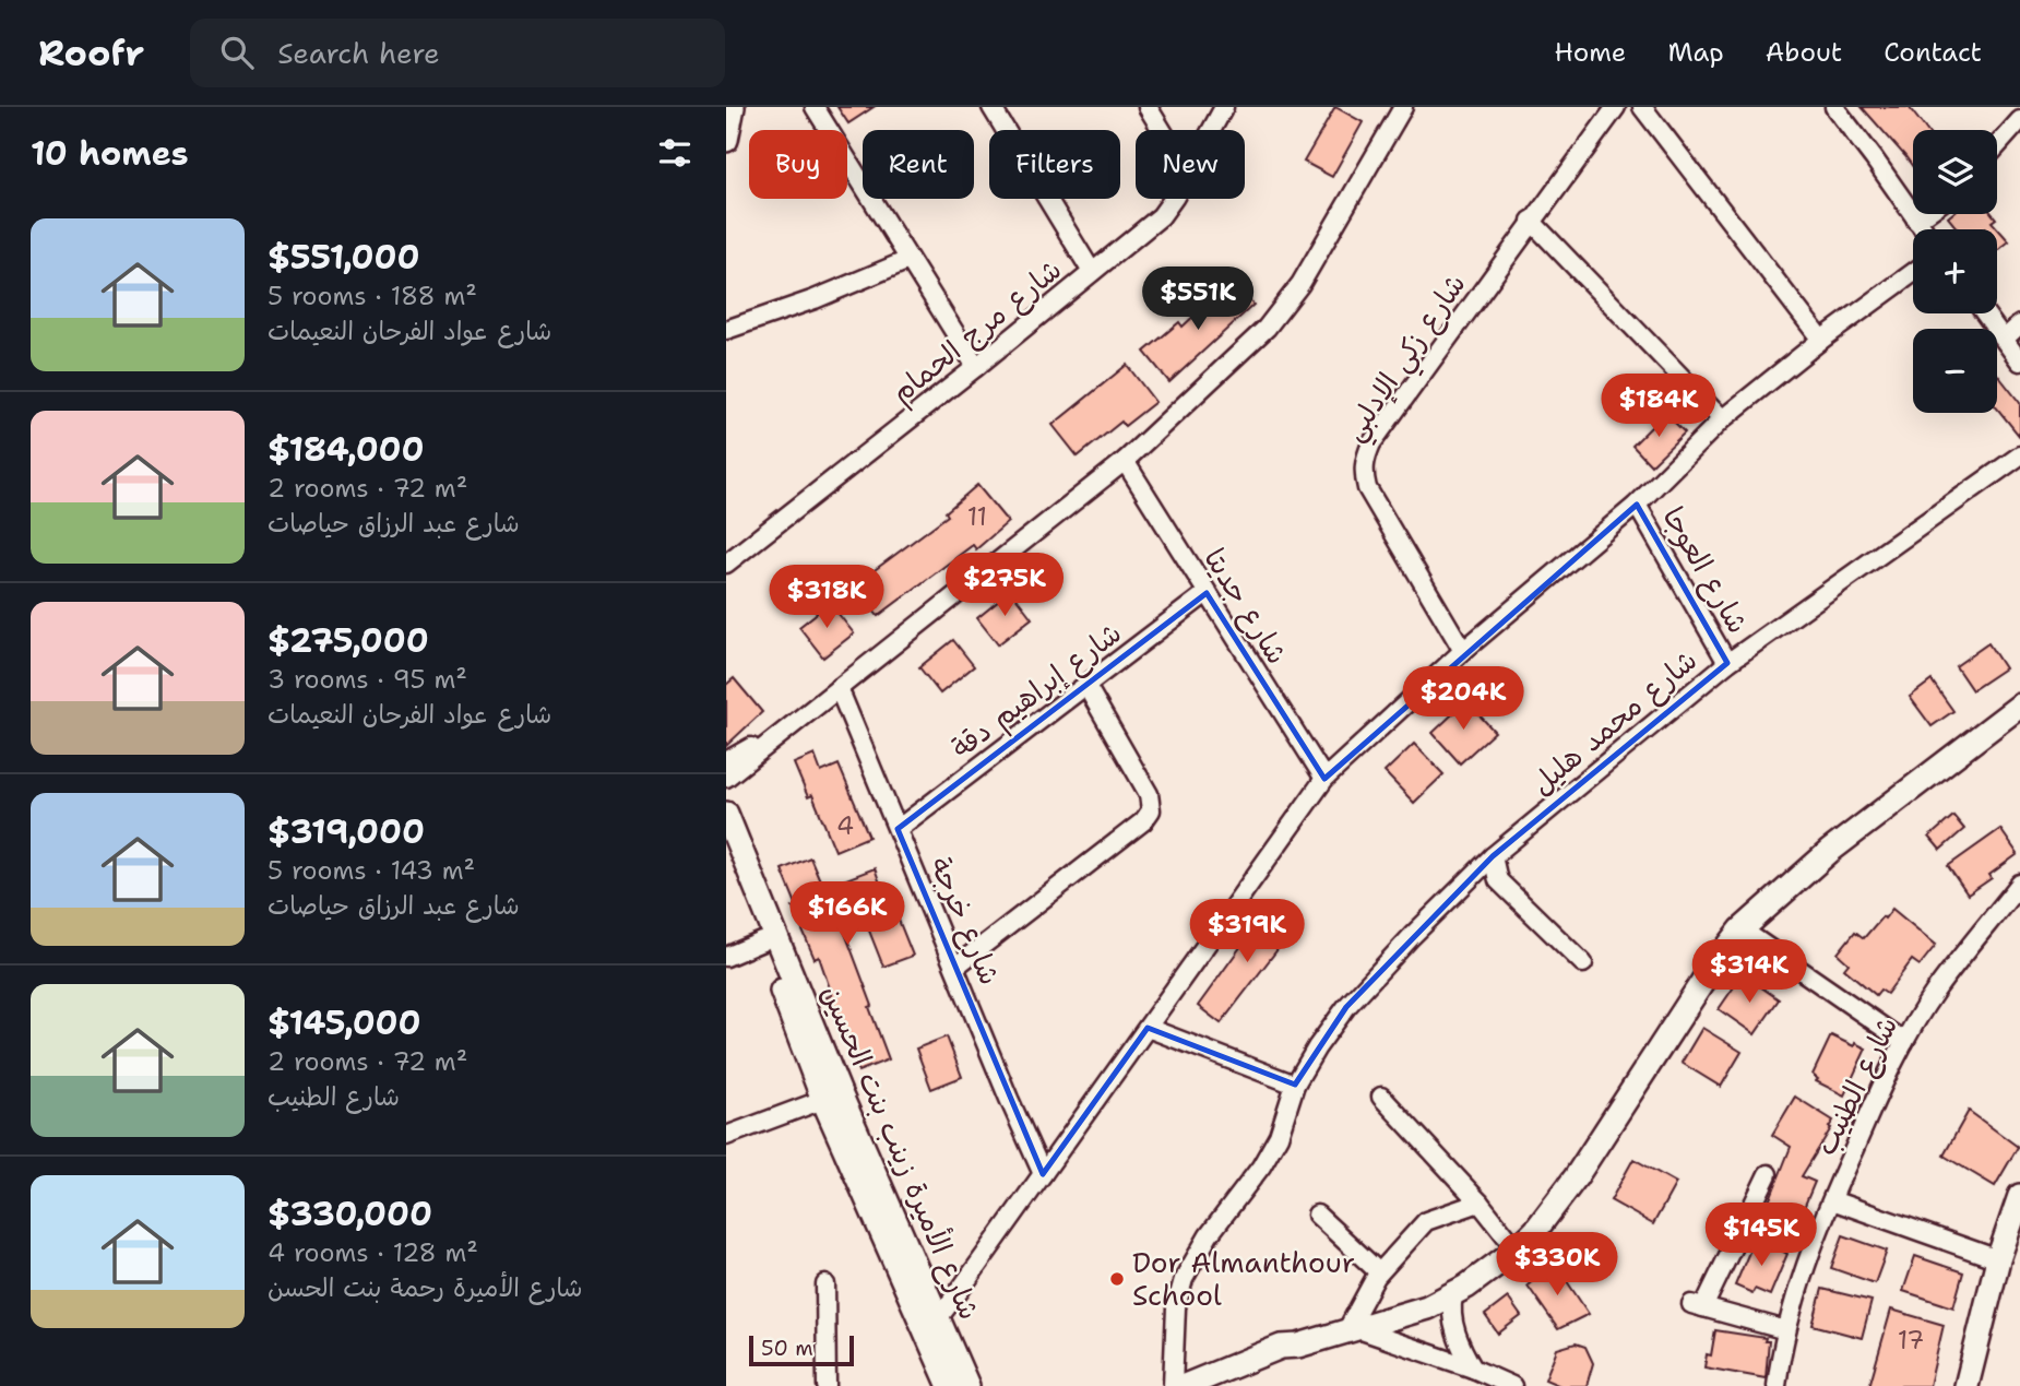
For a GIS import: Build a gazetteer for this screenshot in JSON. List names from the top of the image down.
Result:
{
  "streets": {
    "street": [
      "شارع مرج الحمام",
      "شارع زكي الإدلبي",
      "شارع العوجا",
      "شارع جديتا",
      "شارع إبراهيم دقة",
      "شارع محمد هليل",
      "شارع خرجة",
      "شارع الطنيب",
      "شارع الأميرة زينب بنت الحسين"
    ]
  },
  "crossings": [
    ["شارع العوجا", "شارع محمد هليل"],
    ["شارع جديتا", "شارع إبراهيم دقة"],
    ["شارع إبراهيم دقة", "شارع خرجة"]
  ],
  "places": ["Dor Almanthour School"],
  "house_numbers": ["11", "4", "17"],
  "scale_bar": "50 m",
  "page": {
    "header": "Roofr",
    "search": "Search here",
    "nav": [
      "Home",
      "Map",
      "About",
      "Contact"
    ],
    "heading": "10 homes",
    "map_buttons": ["+", "−"],
    "chip": [
      "Buy",
      "Rent",
      "Filters",
      "New"
    ],
    "list": [
      {
        "name": "$551,000",
        "note": "5 rooms · 188 m² · شارع عواد الفرحان النعيمات"
      },
      {
        "name": "$184,000",
        "note": "2 rooms · 72 m² · شارع عبد الرزاق حياصات"
      },
      {
        "name": "$275,000",
        "note": "3 rooms · 95 m² · شارع عواد الفرحان النعيمات"
      },
      {
        "name": "$319,000",
        "note": "5 rooms · 143 m² · شارع عبد الرزاق حياصات"
      },
      {
        "name": "$145,000",
        "note": "2 rooms · 72 m² · شارع الطنيب"
      },
      {
        "name": "$330,000",
        "note": "4 rooms · 128 m² · شارع الأميرة رحمة بنت الحسن"
      }
    ],
    "price": [
      "$551K",
      "$184K",
      "$275K",
      "$318K",
      "$204K",
      "$166K",
      "$319K",
      "$314K",
      "$145K",
      "$330K"
    ],
    "scale": "50 m"
  }
}
